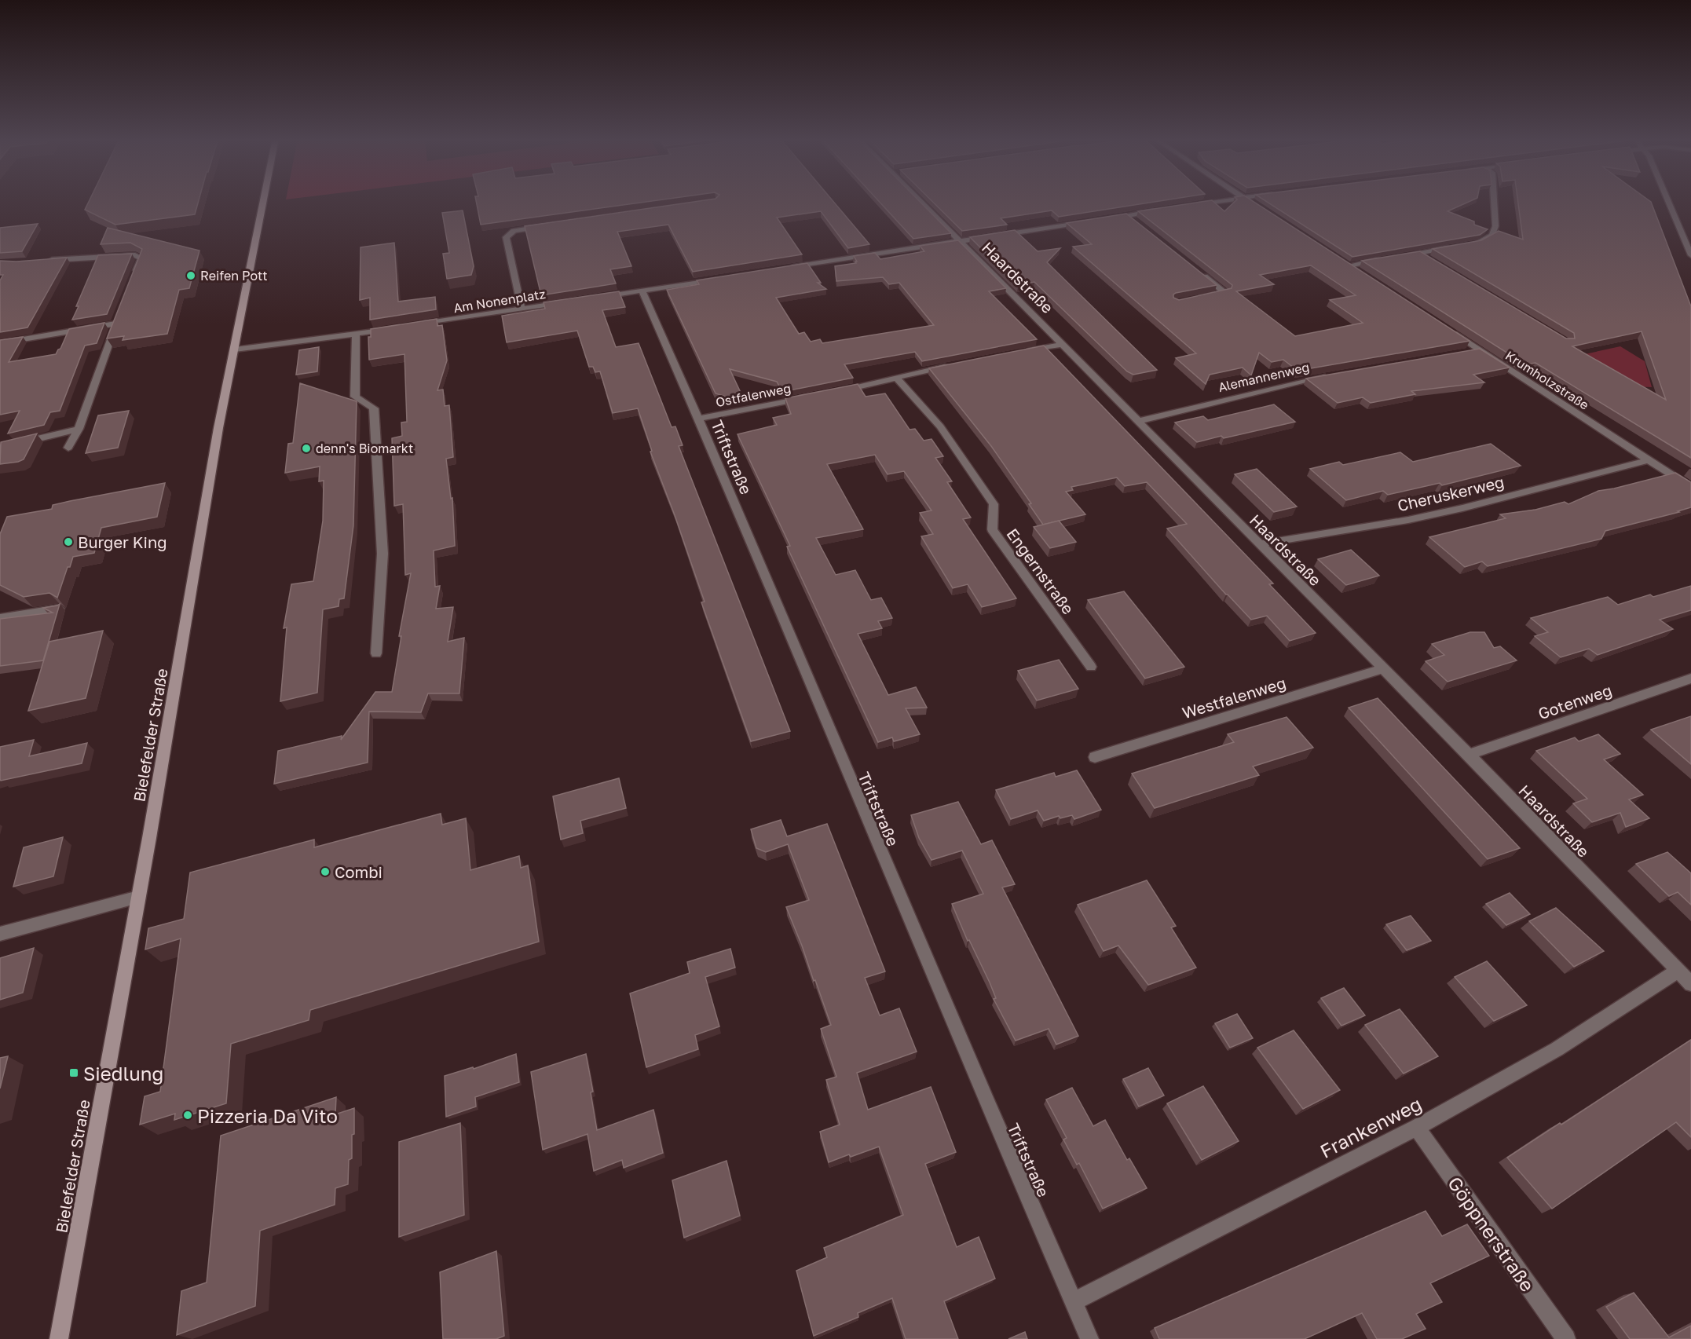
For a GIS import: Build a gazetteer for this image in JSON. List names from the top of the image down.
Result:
{
  "streets": {
    "main road": ["Bielefelder Straße"],
    "street": [
      "Haardstraße",
      "Am Nonenplatz",
      "Alemannenweg",
      "Krumholzstraße",
      "Ostfalenweg",
      "Triftstraße",
      "Cheruskerweg",
      "Engernstraße",
      "Westfalenweg",
      "Gotenweg",
      "Frankenweg",
      "Göppnerstraße"
    ]
  },
  "crossings": [
    ["Haardstraße", "Alemannenweg"],
    ["Haardstraße", "Cheruskerweg"],
    ["Haardstraße", "Westfalenweg"],
    ["Haardstraße", "Gotenweg"],
    ["Haardstraße", "Frankenweg"],
    ["Krumholzstraße", "Cheruskerweg"],
    ["Ostfalenweg", "Triftstraße"],
    ["Triftstraße", "Frankenweg"],
    ["Frankenweg", "Göppnerstraße"]
  ],
  "places": {
    "other": [
      "Reifen Pott",
      "denn's Biomarkt",
      "Burger King",
      "Combi",
      "Pizzeria Da Vito"
    ],
    "transit": ["Siedlung"]
  }
}
